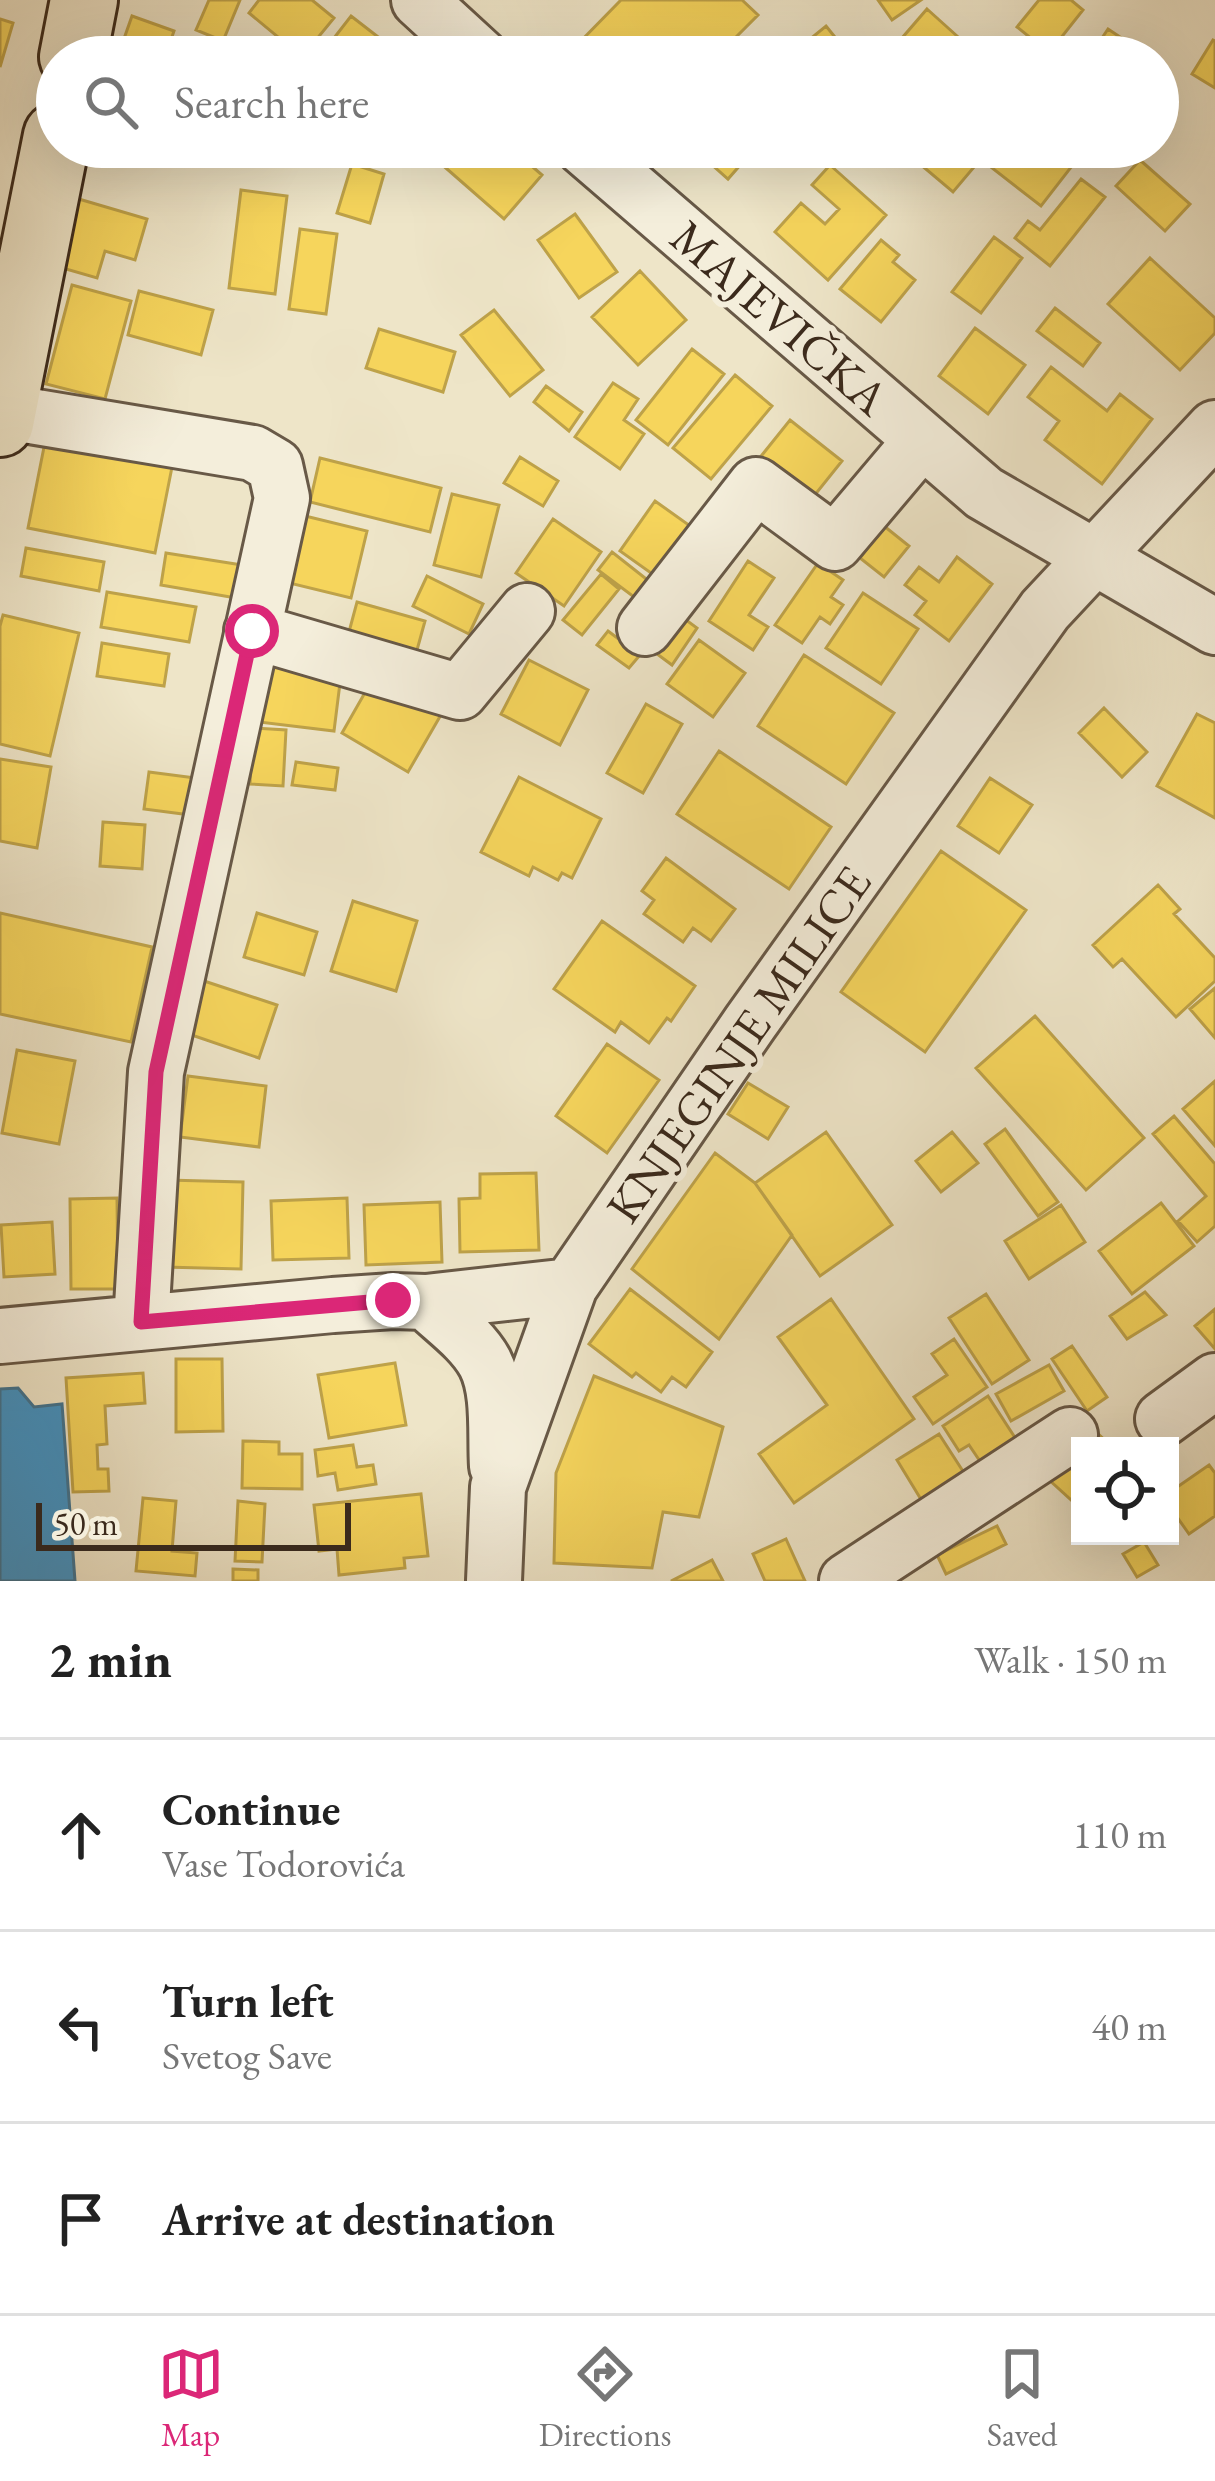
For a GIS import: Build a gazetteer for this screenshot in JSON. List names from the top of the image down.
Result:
{
  "streets": {
    "street": ["MAJEVIČKA", "KNJEGINJE MILICE"]
  },
  "crossings": [
    ["MAJEVIČKA", "KNJEGINJE MILICE"]
  ],
  "scale_bar": "50 m",
  "page": {
    "search": "Search here",
    "scale": "50 m",
    "heading": ["2 min", "Walk · 150 m"],
    "list": [
      ["Continue", "Vase Todorovića", "110 m"],
      ["Turn left", "Svetog Save", "40 m"],
      "Arrive at destination"
    ],
    "nav": ["Map", "Directions", "Saved"]
  }
}
